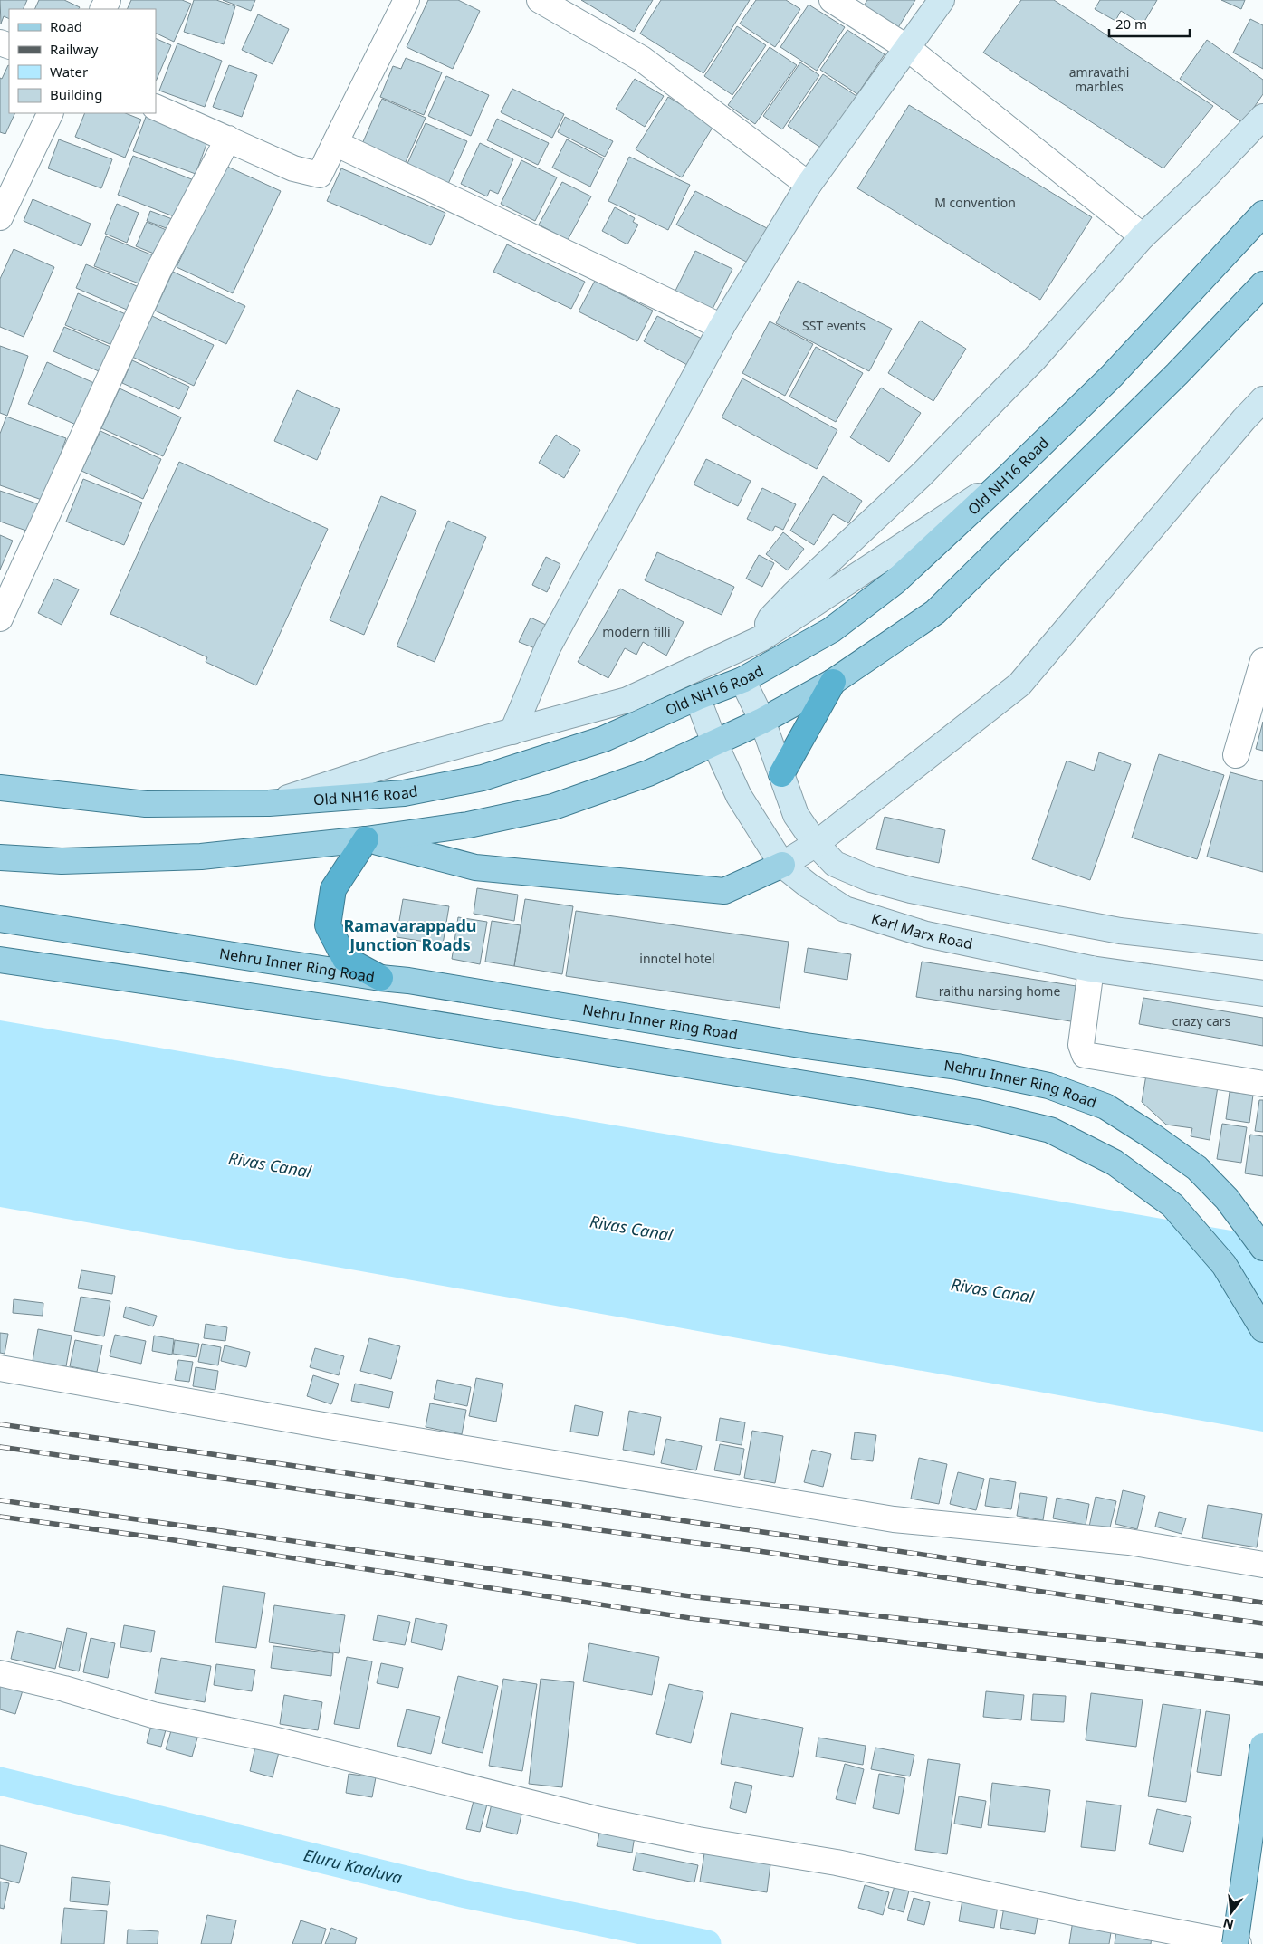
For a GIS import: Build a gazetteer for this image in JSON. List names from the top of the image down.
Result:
{
  "streets": {
    "main road": ["Old NH16 Road", "Nehru Inner Ring Road"],
    "street": ["Karl Marx Road"]
  },
  "crossings": [
    ["Old NH16 Road", "Karl Marx Road"]
  ],
  "districts": ["Ramavarappadu Junction Roads"],
  "water": ["Rivas Canal", "Eluru Kaaluva"],
  "house_numbers": [
    "amravathi marbles",
    "M convention",
    "SST events",
    "modern filli",
    "innotel hotel",
    "raithu narsing home",
    "crazy cars"
  ],
  "legend": [
    "Road",
    "Railway",
    "Water",
    "Building"
  ],
  "scale_bar": "20 m",
  "north": "bottom"
}
